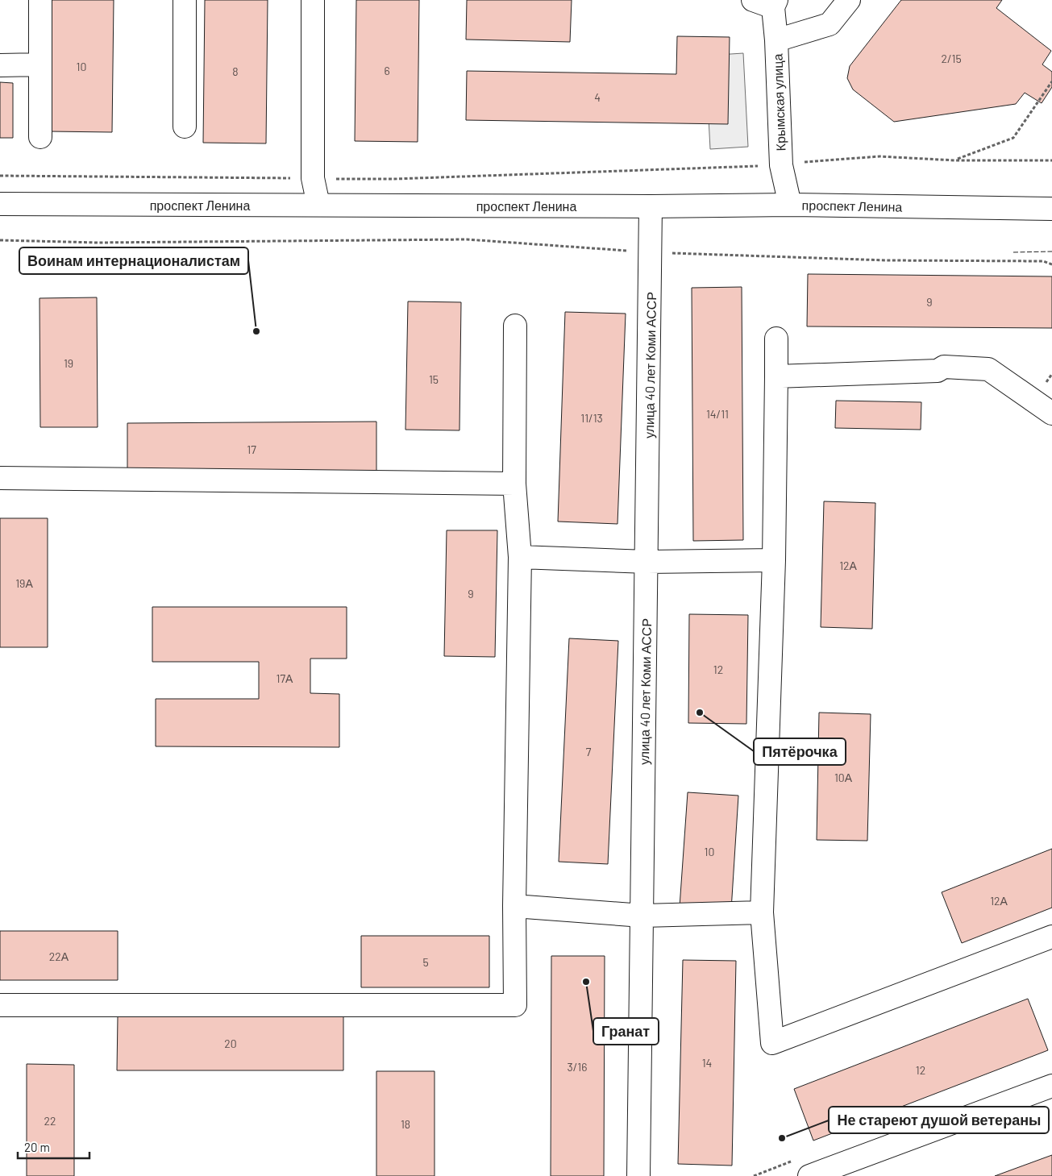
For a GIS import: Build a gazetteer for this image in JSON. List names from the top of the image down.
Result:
{
  "streets": {
    "street": ["Крымская улица", "проспект Ленина", "улица 40 лет Коми АССР"]
  },
  "crossings": [
    ["Крымская улица", "проспект Ленина"],
    ["проспект Ленина", "улица 40 лет Коми АССР"]
  ],
  "places": [
    "Воинам интернационалистам",
    "Пятёрочка",
    "Гранат",
    "Не стареют душой ветераны"
  ],
  "house_numbers": [
    "2/15",
    "10",
    "6",
    "8",
    "4",
    "9",
    "19",
    "15",
    "14/11",
    "11/13",
    "17",
    "12А",
    "19А",
    "9",
    "12",
    "17А",
    "7",
    "10А",
    "10",
    "12А",
    "22А",
    "5",
    "20",
    "14",
    "3/16",
    "12",
    "22",
    "18"
  ],
  "scale_bar": "20 m"
}
